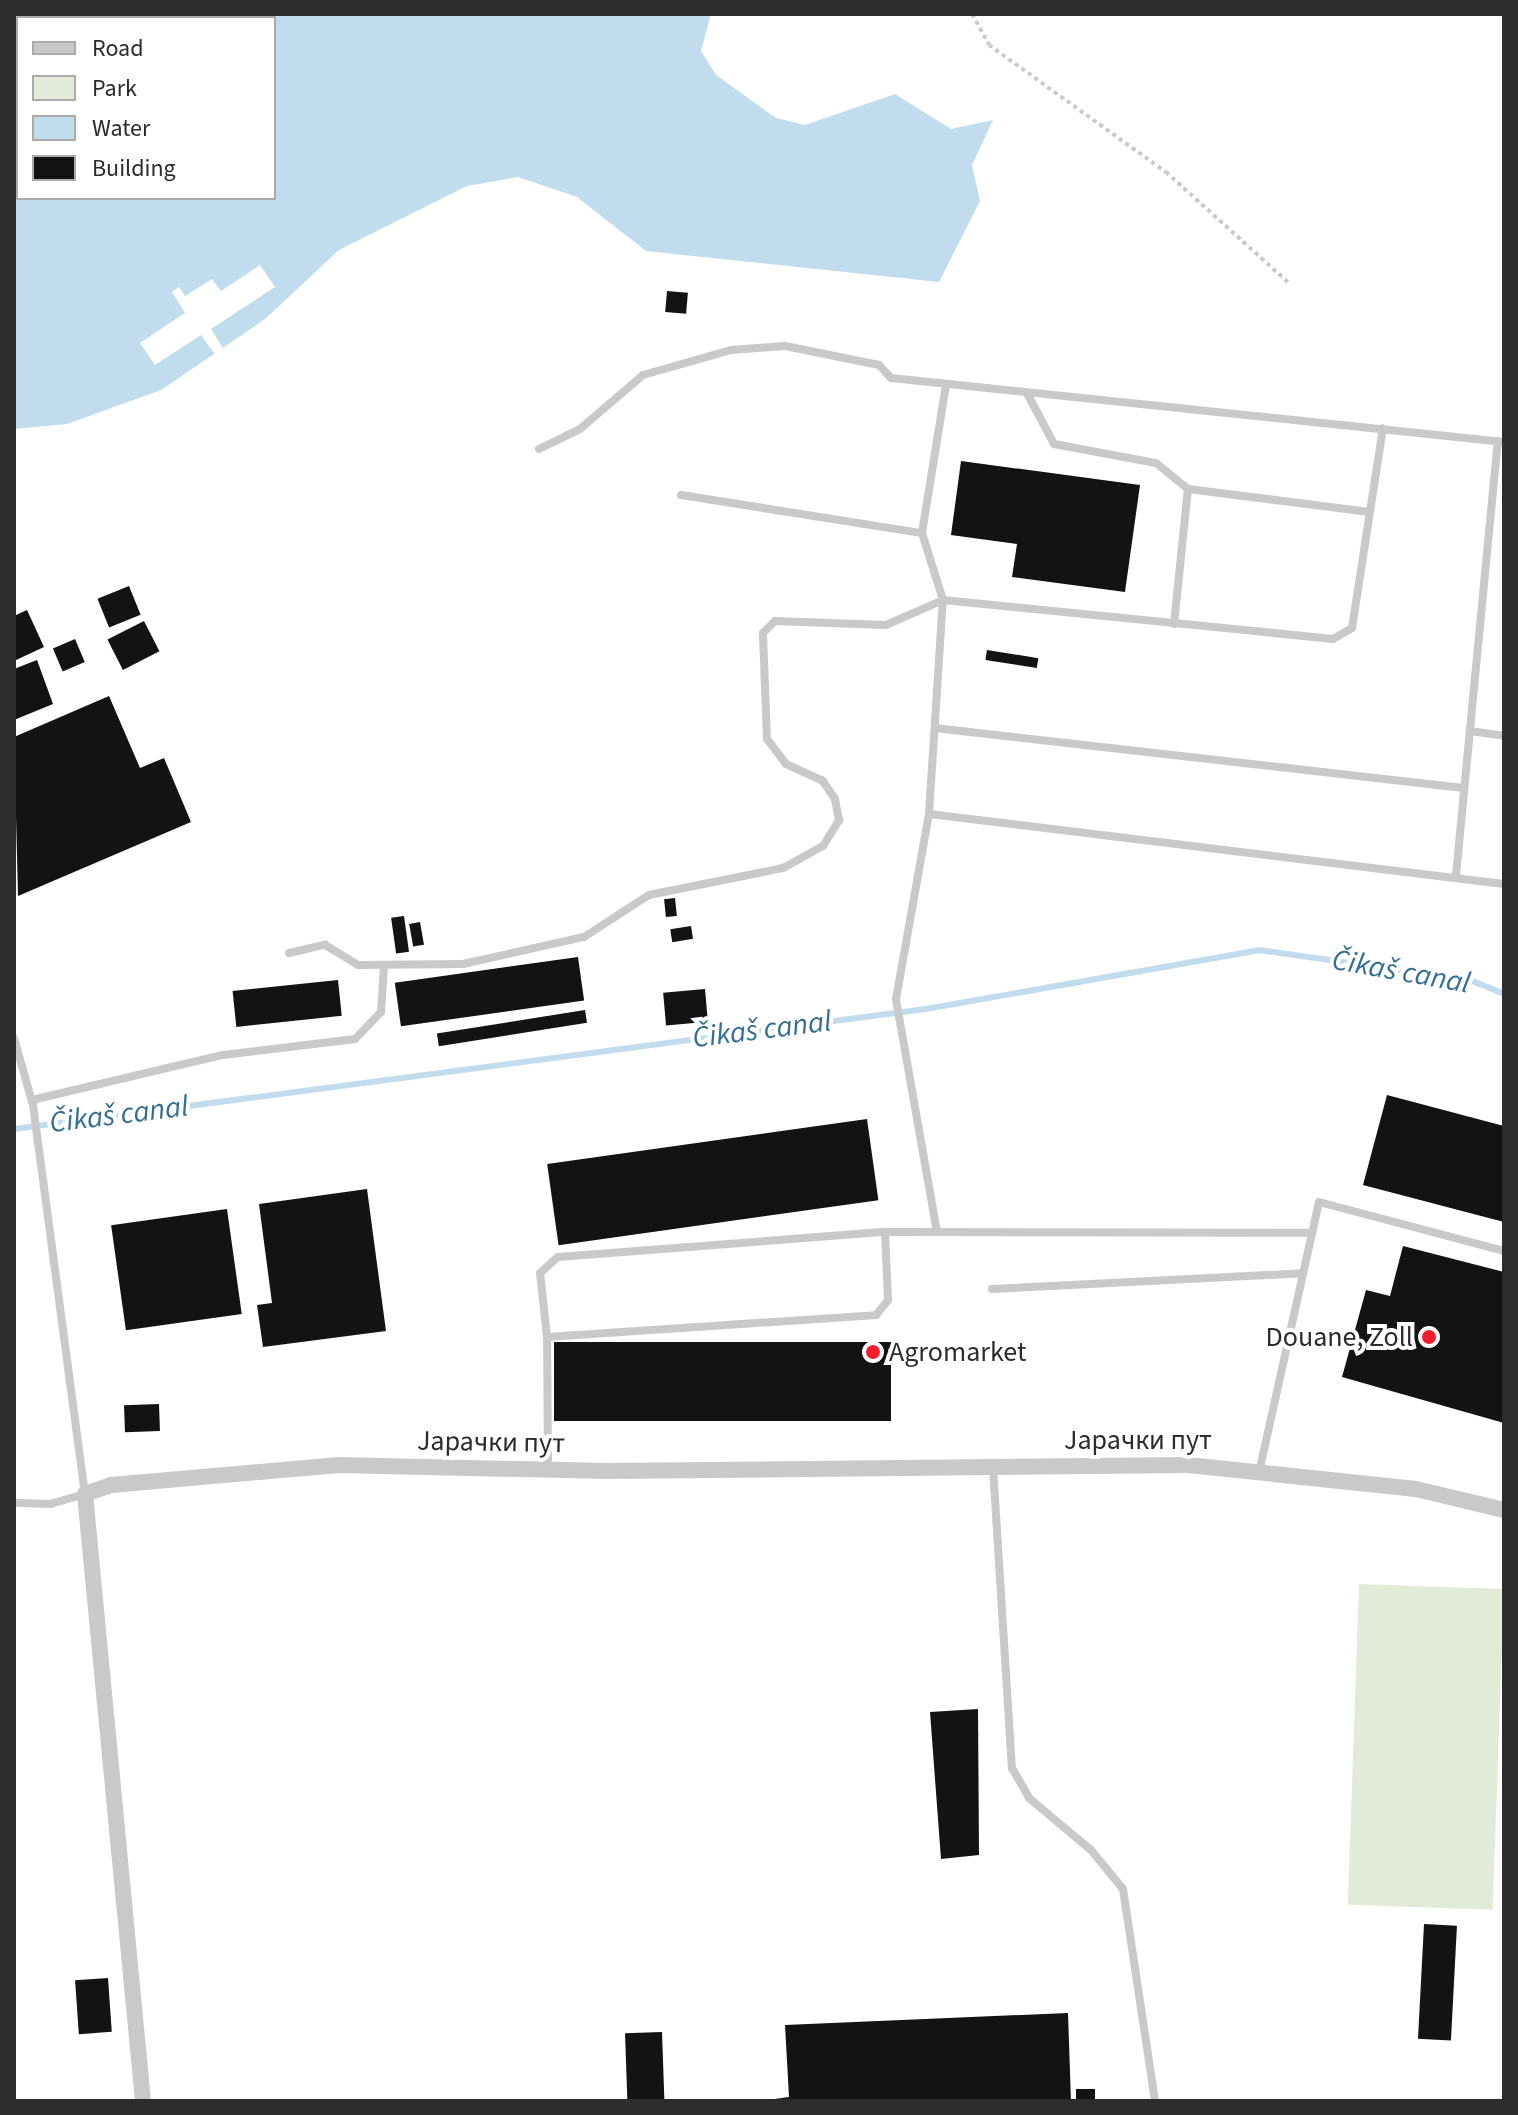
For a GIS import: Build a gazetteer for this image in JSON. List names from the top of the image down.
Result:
{
  "streets": {
    "street": ["Јарачки пут"]
  },
  "water": ["Čikaš canal"],
  "places": ["Douane, Zoll", "Agromarket"],
  "legend": [
    "Road",
    "Park",
    "Water",
    "Building"
  ]
}
